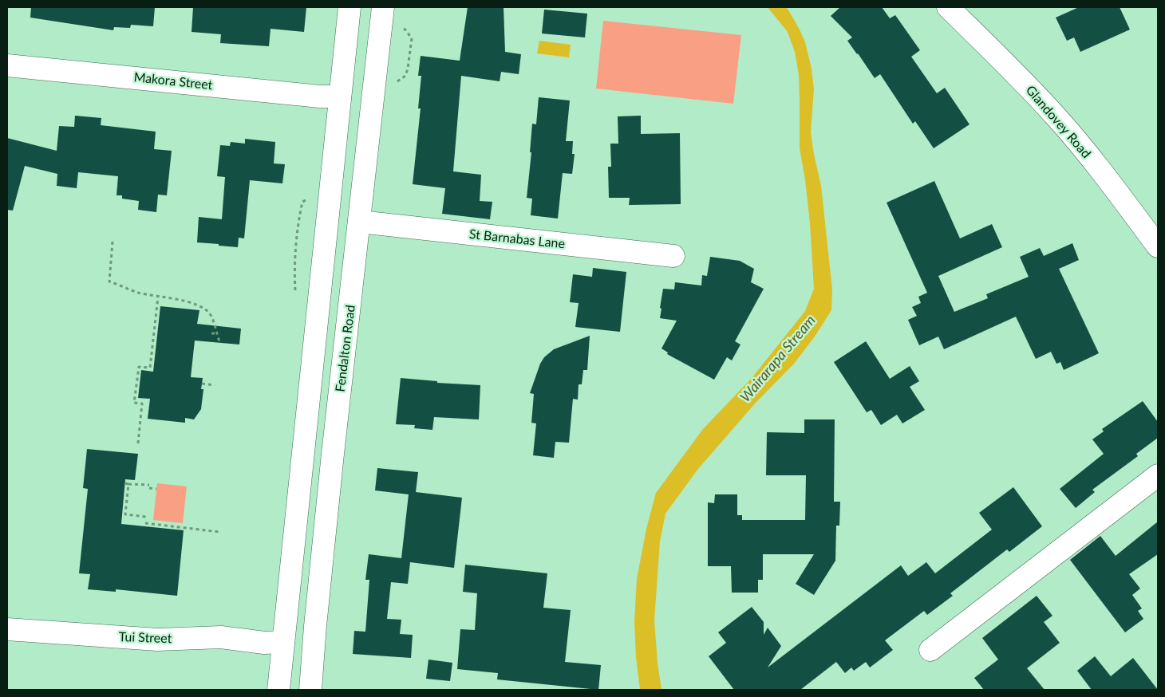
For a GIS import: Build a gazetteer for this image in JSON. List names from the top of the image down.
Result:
{
  "streets": {
    "street": [
      "Makora Street",
      "Glandovey Road",
      "St Barnabas Lane",
      "Fendalton Road",
      "Tui Street"
    ]
  },
  "crossings": [
    ["St Barnabas Lane", "Fendalton Road"]
  ],
  "water": ["Wairarapa Stream"]
}
